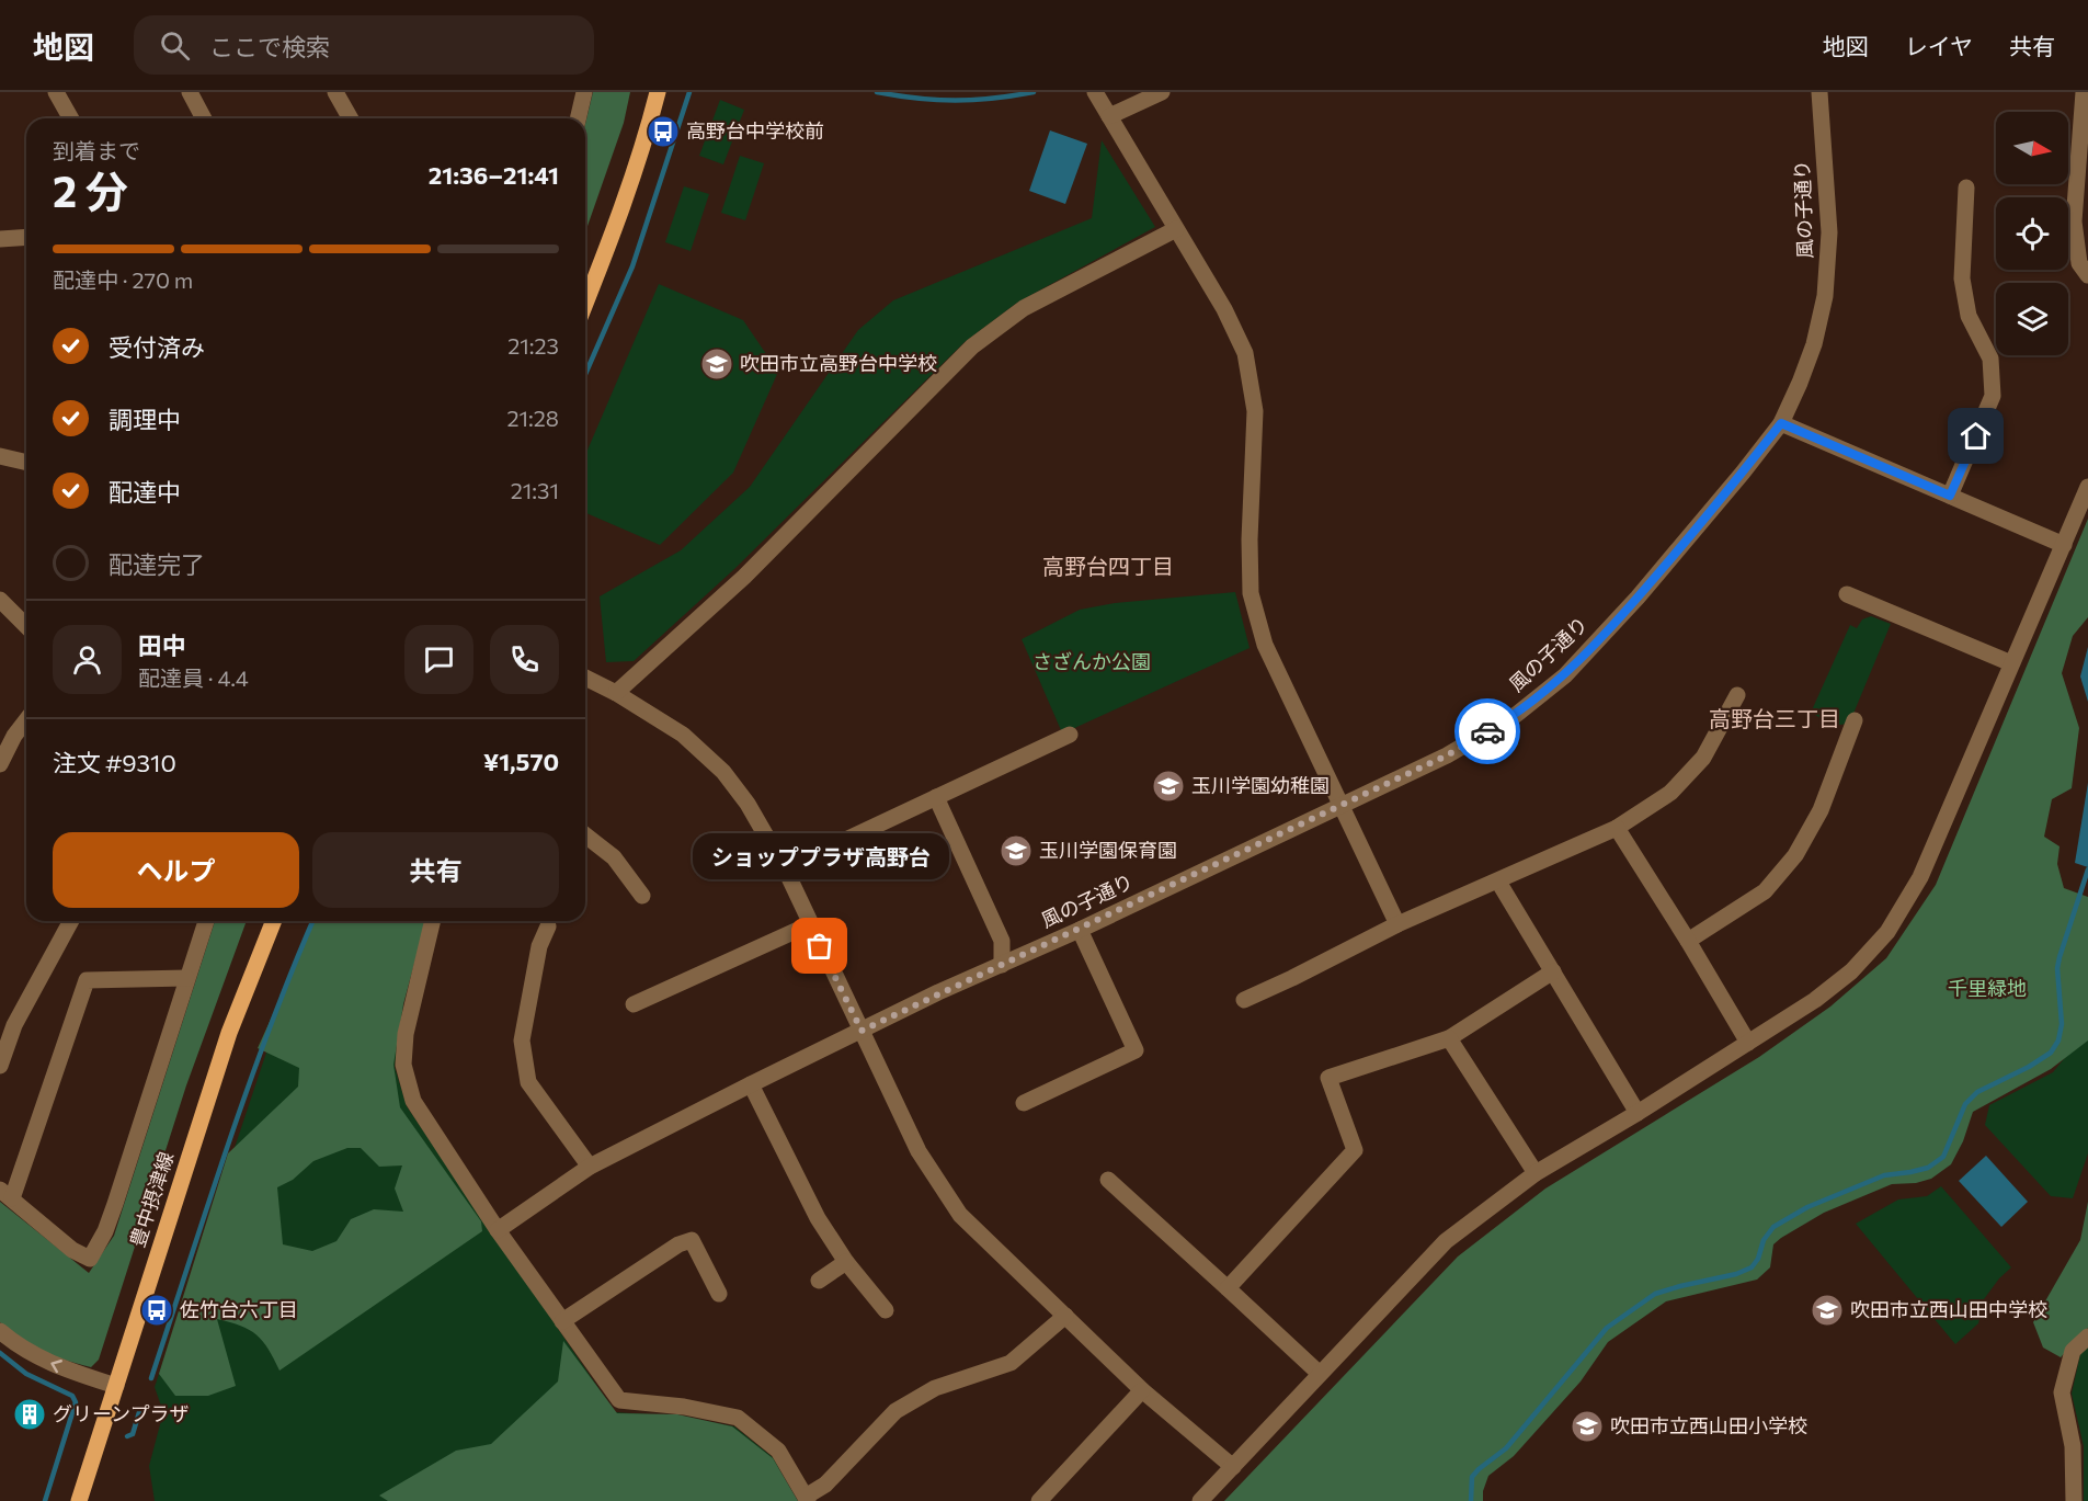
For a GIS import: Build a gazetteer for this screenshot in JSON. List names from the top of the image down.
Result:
{
  "streets": {
    "main road": ["豊中摂津線"],
    "street": ["風の子通り"]
  },
  "districts": ["高野台四丁目", "高野台三丁目"],
  "parks": ["さざんか公園", "千里緑地"],
  "places": {
    "bus stop": ["高野台中学校前", "佐竹台六丁目"],
    "school or university": [
      "吹田市立高野台中学校",
      "玉川学園幼稚園",
      "玉川学園保育園",
      "吹田市立西山田中学校",
      "吹田市立西山田小学校"
    ],
    "other": ["ショッププラザ高野台"],
    "building": ["グリーンプラザ"]
  },
  "north": "right",
  "page": {
    "header": "地図",
    "search": "ここで検索",
    "nav": ["地図", "レイヤ", "共有"],
    "heading": ["2 分", "到着まで", "21:36–21:41"],
    "panel": [
      "田中",
      "配達員 · 4.4",
      "注文 #9310",
      "¥1,570"
    ],
    "bar": "配達中 · 270 m",
    "list": [
      ["受付済み", "21:23"],
      ["調理中", "21:28"],
      ["配達中", "21:31"],
      "配達完了"
    ],
    "buttons": ["ヘルプ", "共有"],
    "bubble": "ショッププラザ高野台"
  }
}
